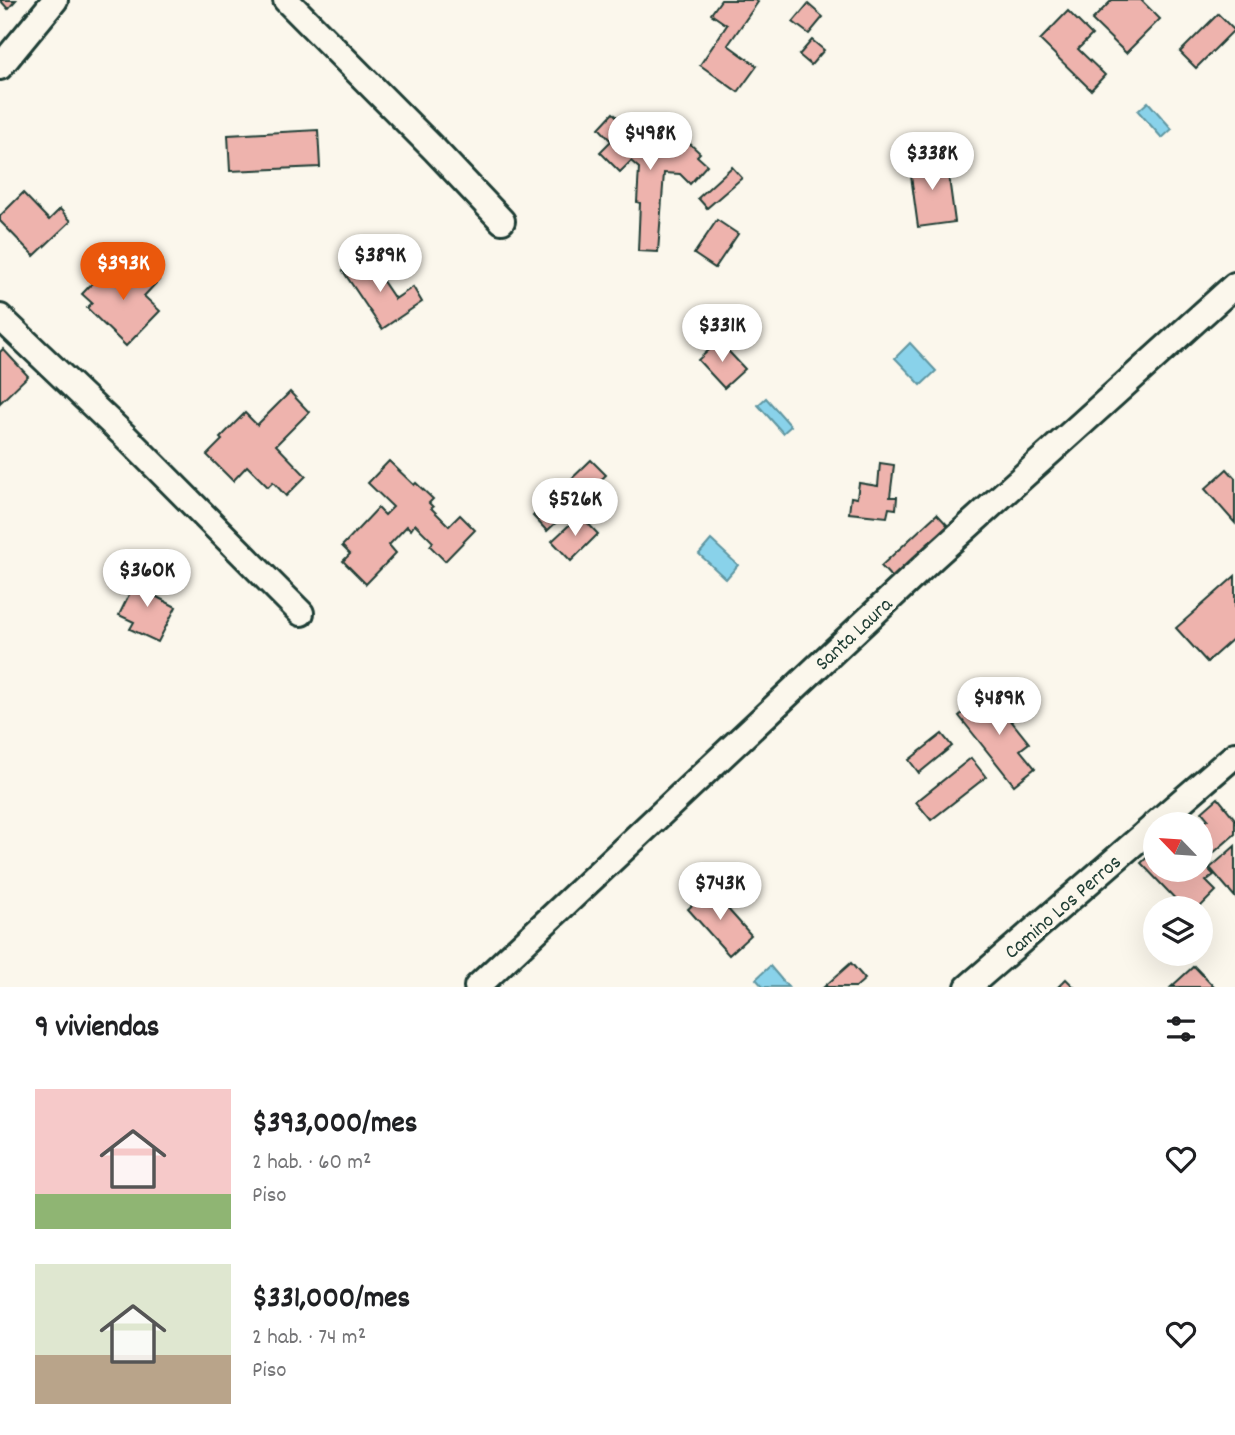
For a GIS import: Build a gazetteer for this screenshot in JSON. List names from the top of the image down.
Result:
{
  "streets": {
    "street": ["Santa Laura", "Camino Los Perros"]
  },
  "north": "top left",
  "page": {
    "price": [
      "$498K",
      "$338K",
      "$389K",
      "$393K",
      "$331K",
      "$526K",
      "$360K",
      "$489K",
      "$743K"
    ],
    "heading": "9 viviendas",
    "list": [
      {
        "name": "$393,000/mes",
        "note": "2 hab. · 60 m² · Piso"
      },
      {
        "name": "$331,000/mes",
        "note": "2 hab. · 74 m² · Piso"
      }
    ]
  }
}
